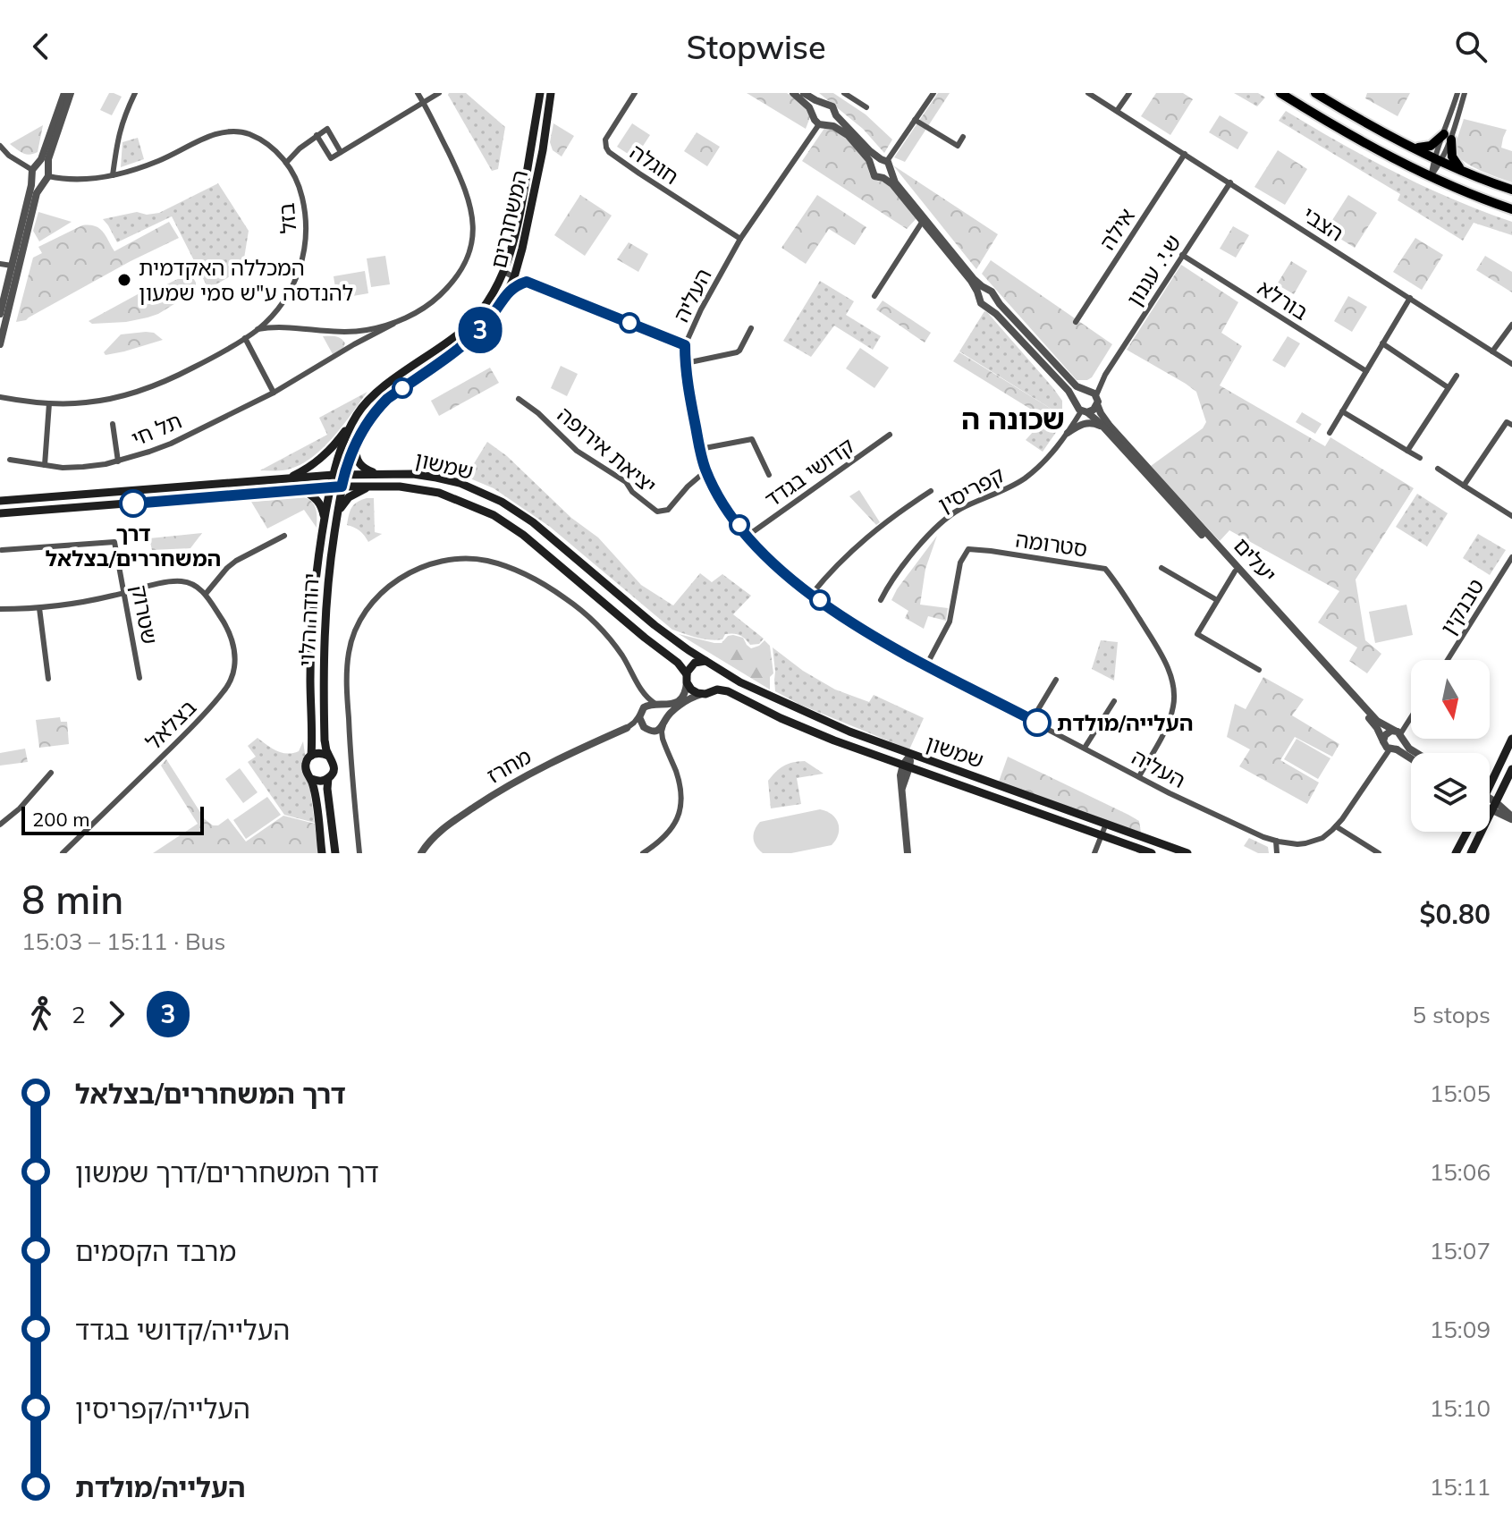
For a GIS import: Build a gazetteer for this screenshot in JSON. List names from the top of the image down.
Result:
{
  "streets": {
    "main road": ["המשחררים", "שמשון", "יהודה הלוי"],
    "street": [
      "חוגלה",
      "בזל",
      "הצבי",
      "אילה",
      "ש.י. עגנון",
      "העליה",
      "בורלא",
      "תל חי",
      "יציאת אירופה",
      "קדושי בגדד",
      "קפריסין",
      "סטרומה",
      "יעלים",
      "טבנקין",
      "שטרוק",
      "בצלאל",
      "מחרז"
    ]
  },
  "crossings": [
    ["חוגלה", "העליה"],
    ["המשחררים", "שמשון"],
    ["המשחררים", "יהודה הלוי"],
    ["הצבי", "אילה"],
    ["הצבי", "ש.י. עגנון"],
    ["ש.י. עגנון", "בורלא"],
    ["ש.י. עגנון", "קפריסין"],
    ["ש.י. עגנון", "יעלים"],
    ["העליה", "יציאת אירופה"],
    ["העליה", "קדושי בגדד"],
    ["העליה", "קפריסין"],
    ["העליה", "סטרומה"],
    ["העליה", "יעלים"],
    ["שמשון", "יהודה הלוי"],
    ["קפריסין", "יעלים"]
  ],
  "districts": ["שכונה ה"],
  "places": ["המכללה האקדמית להנדסה ע\"ש סמי שמעון", "דרך המשחררים/בצלאל", "העלייה/מולדת"],
  "lines": ["bus line 3"],
  "scale_bar": "200 m",
  "north": "bottom",
  "page": {
    "header": "Stopwise",
    "on_map": "3",
    "scale": "200 m",
    "heading": ["8 min", "15:03 – 15:11 · Bus", "$0.80"],
    "legs": ["2", "3", "5 stops"],
    "list": [
      {
        "name": "דרך המשחררים/בצלאל",
        "value": "15:05"
      },
      {
        "name": "דרך המשחררים/דרך שמשון",
        "value": "15:06"
      },
      {
        "name": "מרבד הקסמים",
        "value": "15:07"
      },
      {
        "name": "העלייה/קדושי בגדד",
        "value": "15:09"
      },
      {
        "name": "העלייה/קפריסין",
        "value": "15:10"
      },
      {
        "name": "העלייה/מולדת",
        "value": "15:11"
      }
    ]
  }
}
